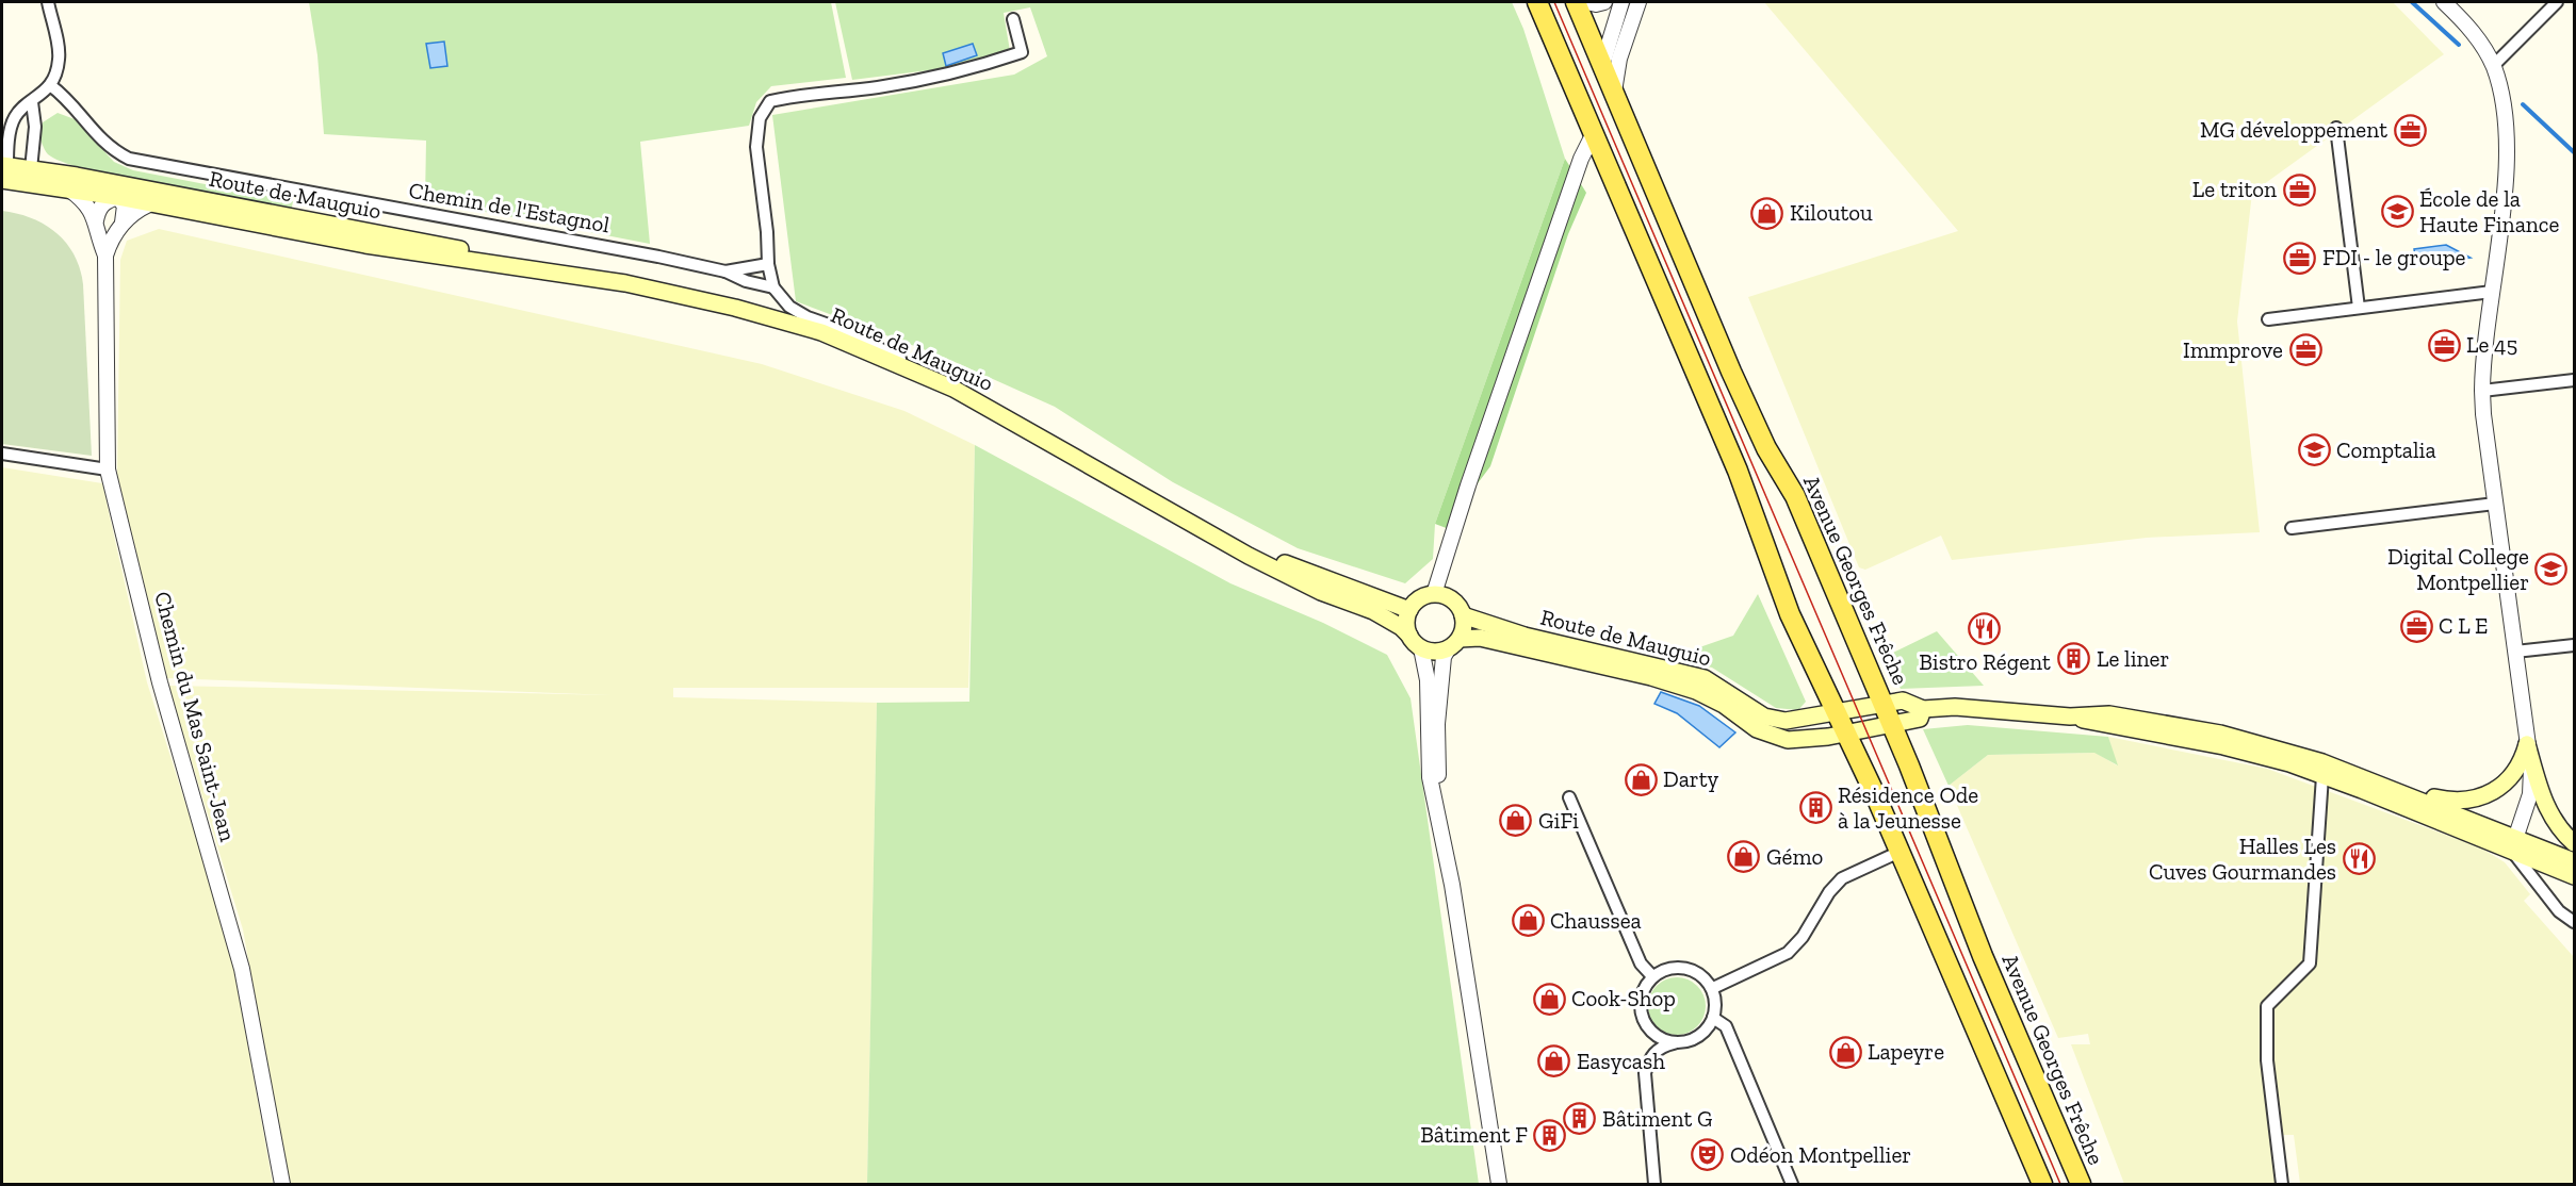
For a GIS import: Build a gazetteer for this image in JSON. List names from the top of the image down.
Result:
{
  "streets": {
    "main road": ["Route de Mauguio", "Avenue Georges Frêche"],
    "street": ["Chemin de l'Estagnol", "Chemin du Mas Saint-Jean"]
  },
  "crossings": [
    ["Route de Mauguio", "Avenue Georges Frêche"],
    ["Route de Mauguio", "Chemin du Mas Saint-Jean"]
  ],
  "places": {
    "office": [
      "MG développement",
      "Le triton",
      "FDI - le groupe",
      "Le 45",
      "Immprove",
      "C L E"
    ],
    "school or university": ["École de la Haute Finance", "Comptalia", "Digital College Montpellier"],
    "shop": [
      "Kiloutou",
      "Darty",
      "GiFi",
      "Gémo",
      "Chaussea",
      "Cook-Shop",
      "Lapeyre",
      "Easycash"
    ],
    "restaurant": ["Bistro Régent", "Halles Les Cuves Gourmandes"],
    "building": [
      "Le liner",
      "Résidence Ode à la Jeunesse",
      "Bâtiment G",
      "Bâtiment F"
    ],
    "theatre": ["Odéon Montpellier"]
  }
}
